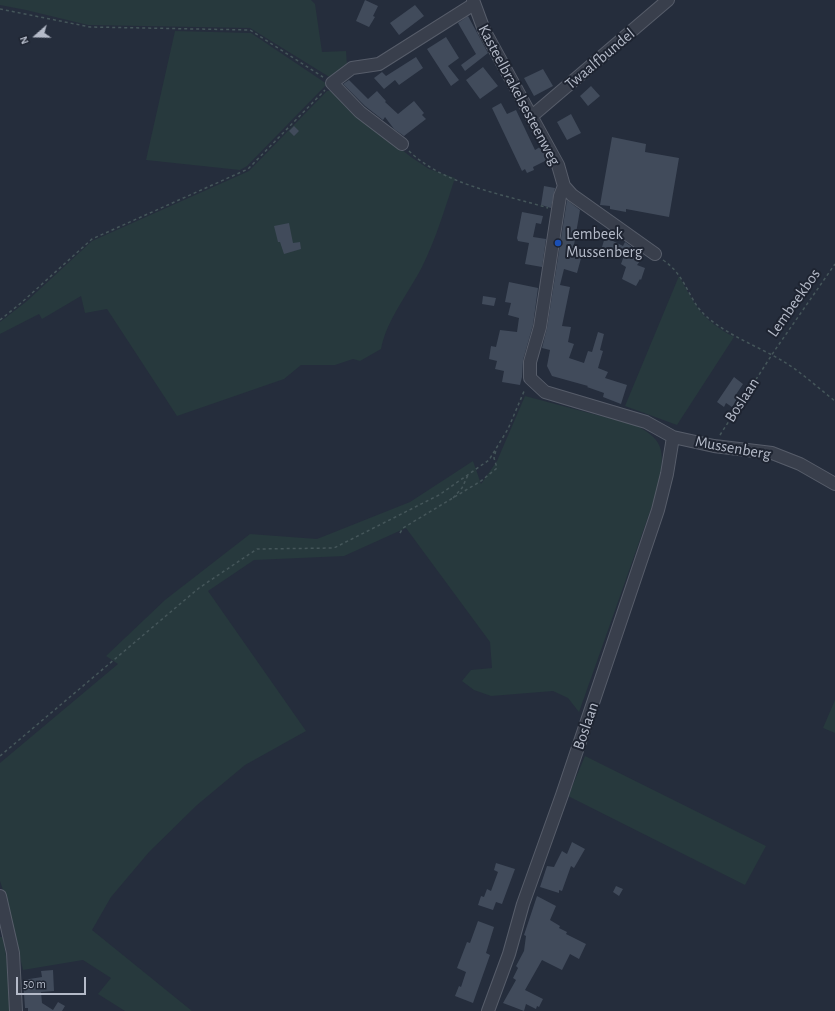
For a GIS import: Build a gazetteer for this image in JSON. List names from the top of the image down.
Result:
{
  "streets": {
    "street": [
      "Twaalfbundel",
      "Kasteelbrakelsesteenweg",
      "Boslaan",
      "Mussenberg"
    ],
    "path": ["Lembeekbos"]
  },
  "crossings": [
    ["Twaalfbundel", "Kasteelbrakelsesteenweg"],
    ["Lembeekbos", "Boslaan"],
    ["Boslaan", "Mussenberg"]
  ],
  "places": ["Lembeek Mussenberg"],
  "scale_bar": "50 m",
  "north": "left"
}
